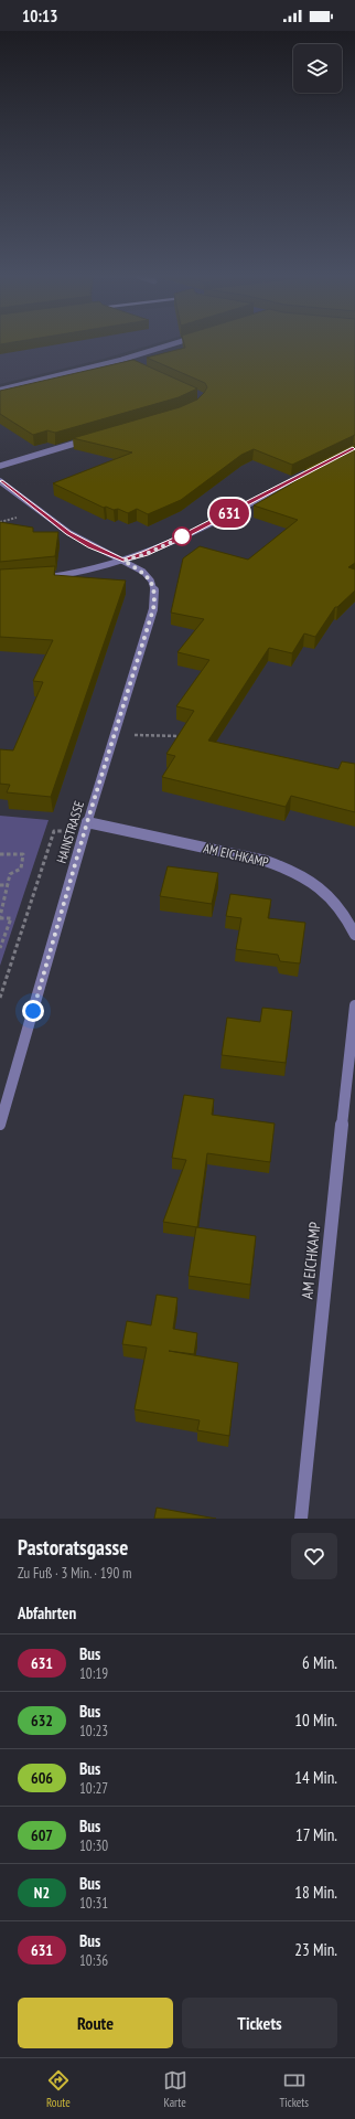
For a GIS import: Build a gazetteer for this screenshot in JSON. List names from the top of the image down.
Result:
{
  "streets": {
    "street": ["HAINSTRASSE", "AM EICHKAMP"]
  },
  "crossings": [
    ["HAINSTRASSE", "AM EICHKAMP"]
  ],
  "lines": ["bus line 631"],
  "page": {
    "status": "10:13",
    "on_map": "631",
    "heading": [
      ["Pastoratsgasse", "Zu Fuß · 3 Min. · 190 m"],
      "Abfahrten"
    ],
    "list": [
      {
        "mark": "631",
        "name": "Bus",
        "note": "10:19",
        "value": "6 Min."
      },
      {
        "mark": "632",
        "name": "Bus",
        "note": "10:23",
        "value": "10 Min."
      },
      {
        "mark": "606",
        "name": "Bus",
        "note": "10:27",
        "value": "14 Min."
      },
      {
        "mark": "607",
        "name": "Bus",
        "note": "10:30",
        "value": "17 Min."
      },
      {
        "mark": "N2",
        "name": "Bus",
        "note": "10:31",
        "value": "18 Min."
      },
      {
        "mark": "631",
        "name": "Bus",
        "note": "10:36",
        "value": "23 Min."
      }
    ],
    "buttons": ["Route", "Tickets"],
    "tabs": ["Route", "Karte", "Tickets"]
  }
}
